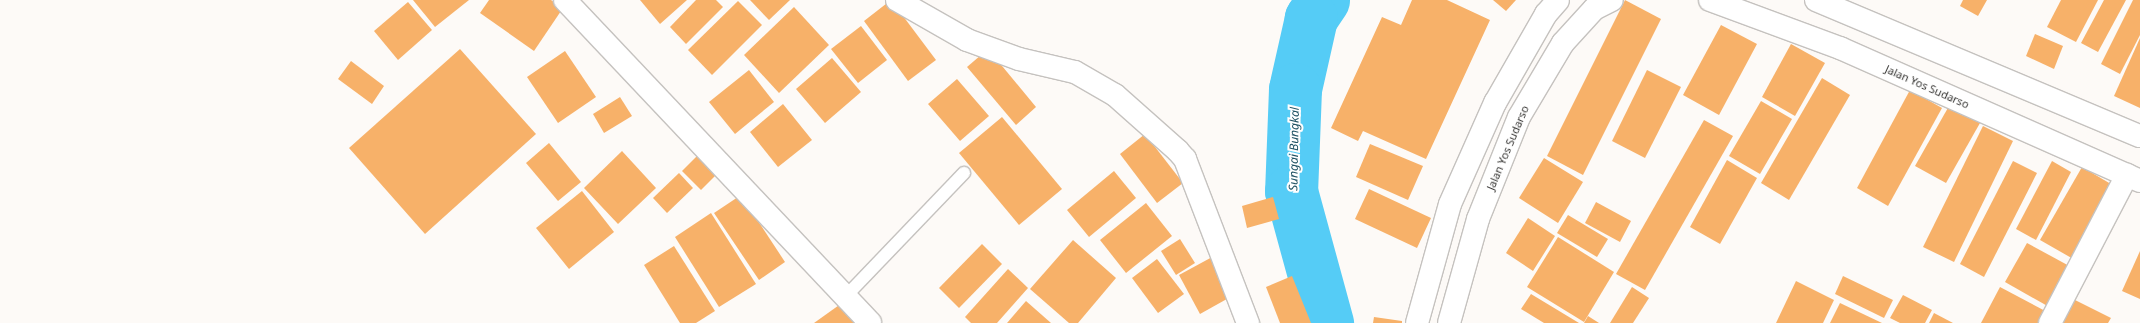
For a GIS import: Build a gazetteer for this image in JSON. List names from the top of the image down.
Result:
{
  "streets": {
    "main road": ["Jalan Yos Sudarso"]
  },
  "water": ["Sungai Bungkal"]
}
